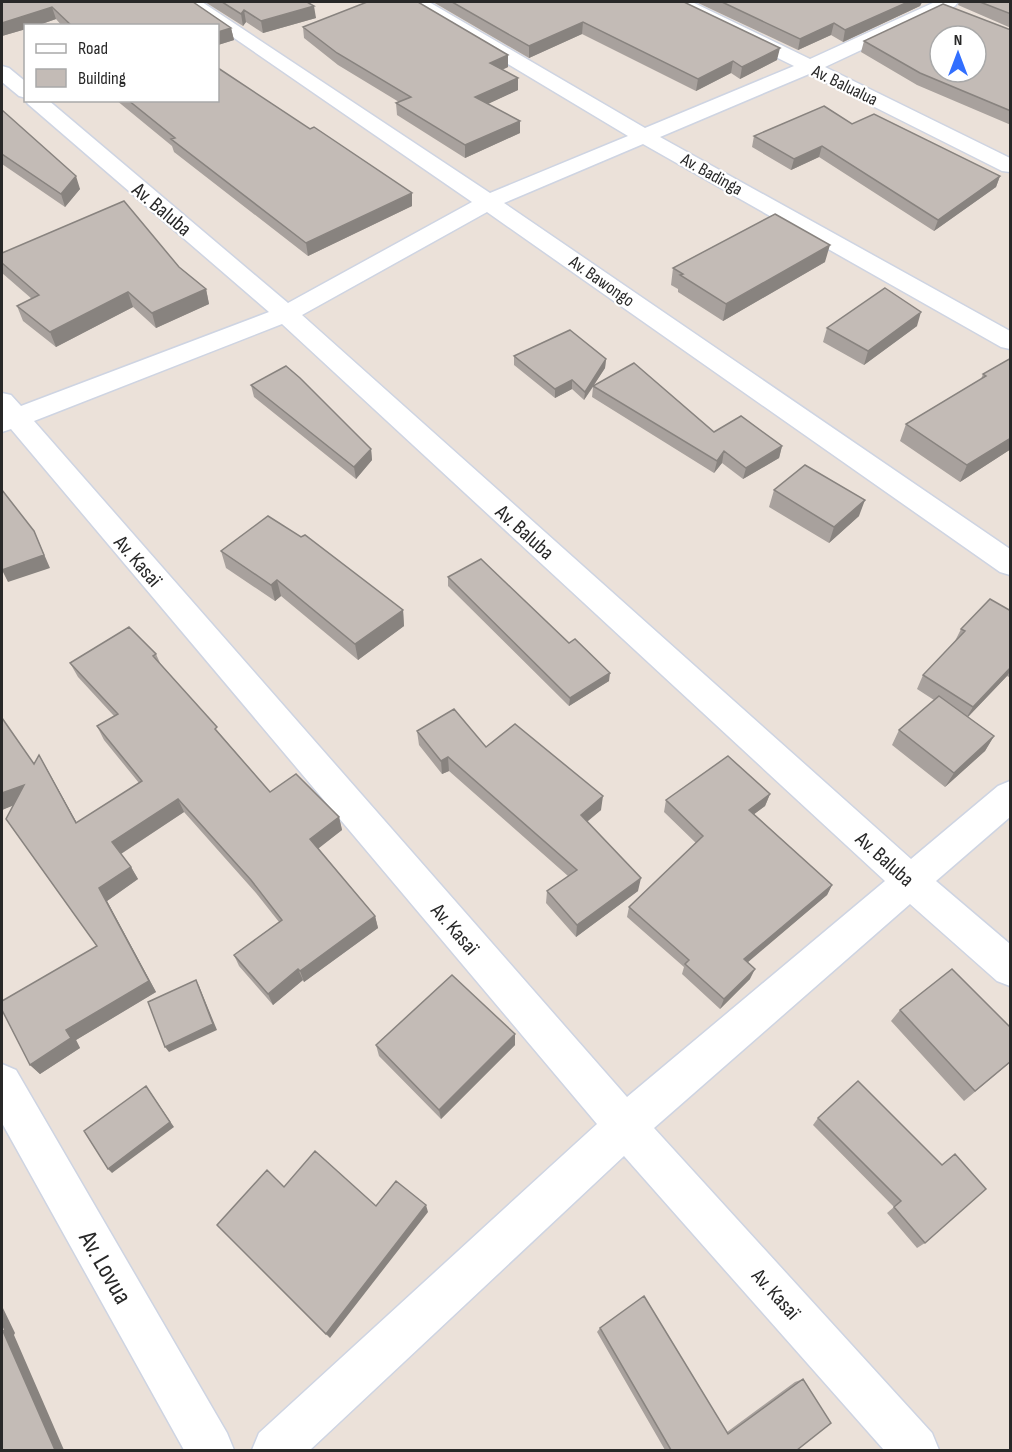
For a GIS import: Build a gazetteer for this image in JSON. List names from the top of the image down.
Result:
{
  "streets": {
    "street": [
      "Av. Balualua",
      "Av. Badinga",
      "Av. Baluba",
      "Av. Bawongo",
      "Av. Kasaï",
      "Av. Lovua"
    ]
  },
  "legend": ["Road", "Building"],
  "north": "top"
}
